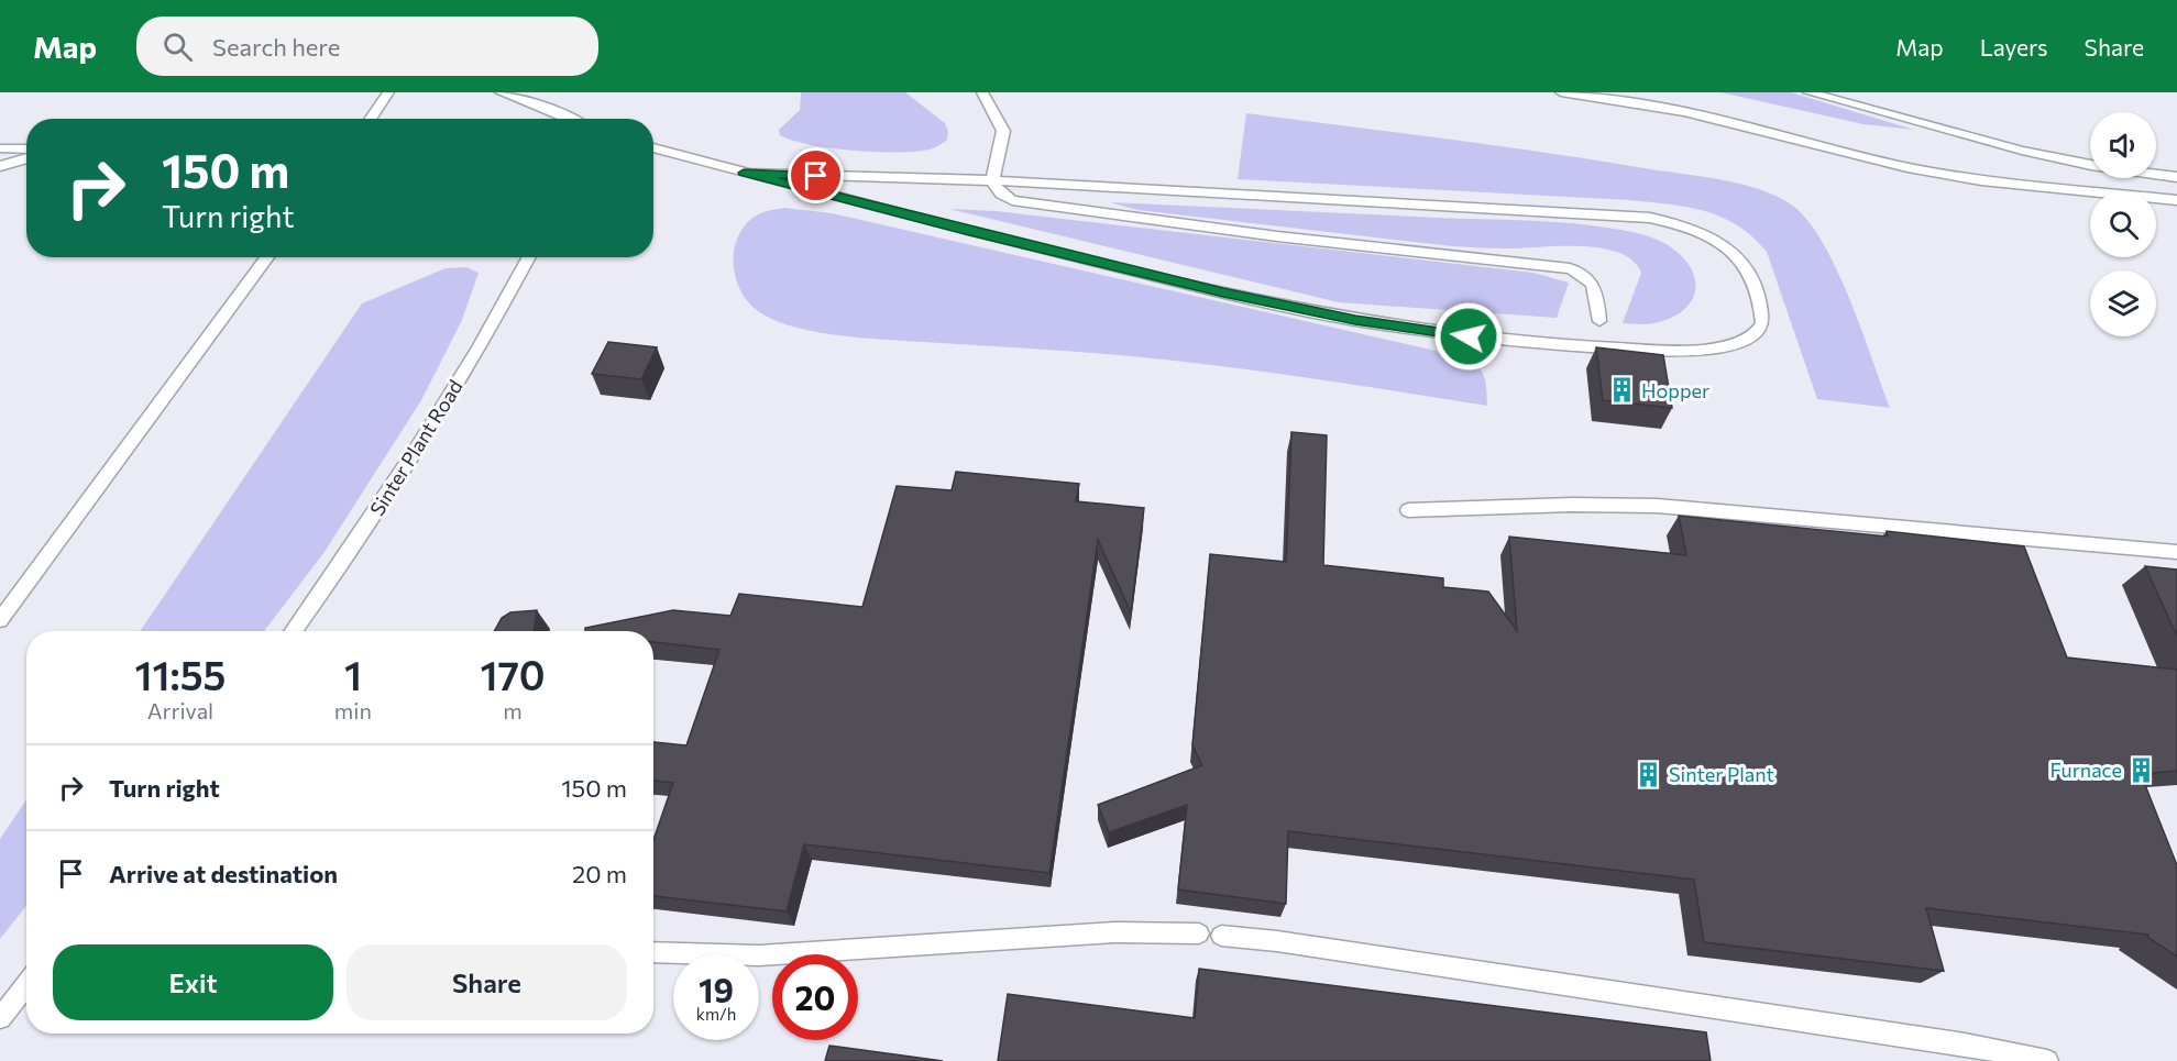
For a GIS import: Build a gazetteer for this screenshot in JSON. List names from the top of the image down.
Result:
{
  "streets": {
    "lane": ["Sinter Plant Road"]
  },
  "places": {
    "building": ["Hopper", "Furnace", "Sinter Plant"]
  },
  "page": {
    "header": "Map",
    "search": "Search here",
    "nav": ["Map", "Layers", "Share"],
    "turn": ["150 m", "Turn right"],
    "eta": [
      "11:55",
      "Arrival",
      "1",
      "min",
      "170",
      "m"
    ],
    "list": [
      {
        "name": "Turn right",
        "value": "150 m"
      },
      {
        "name": "Arrive at destination",
        "value": "20 m"
      }
    ],
    "buttons": ["Exit", "Share"],
    "speed": "19 km/h",
    "limit": "20"
  }
}
